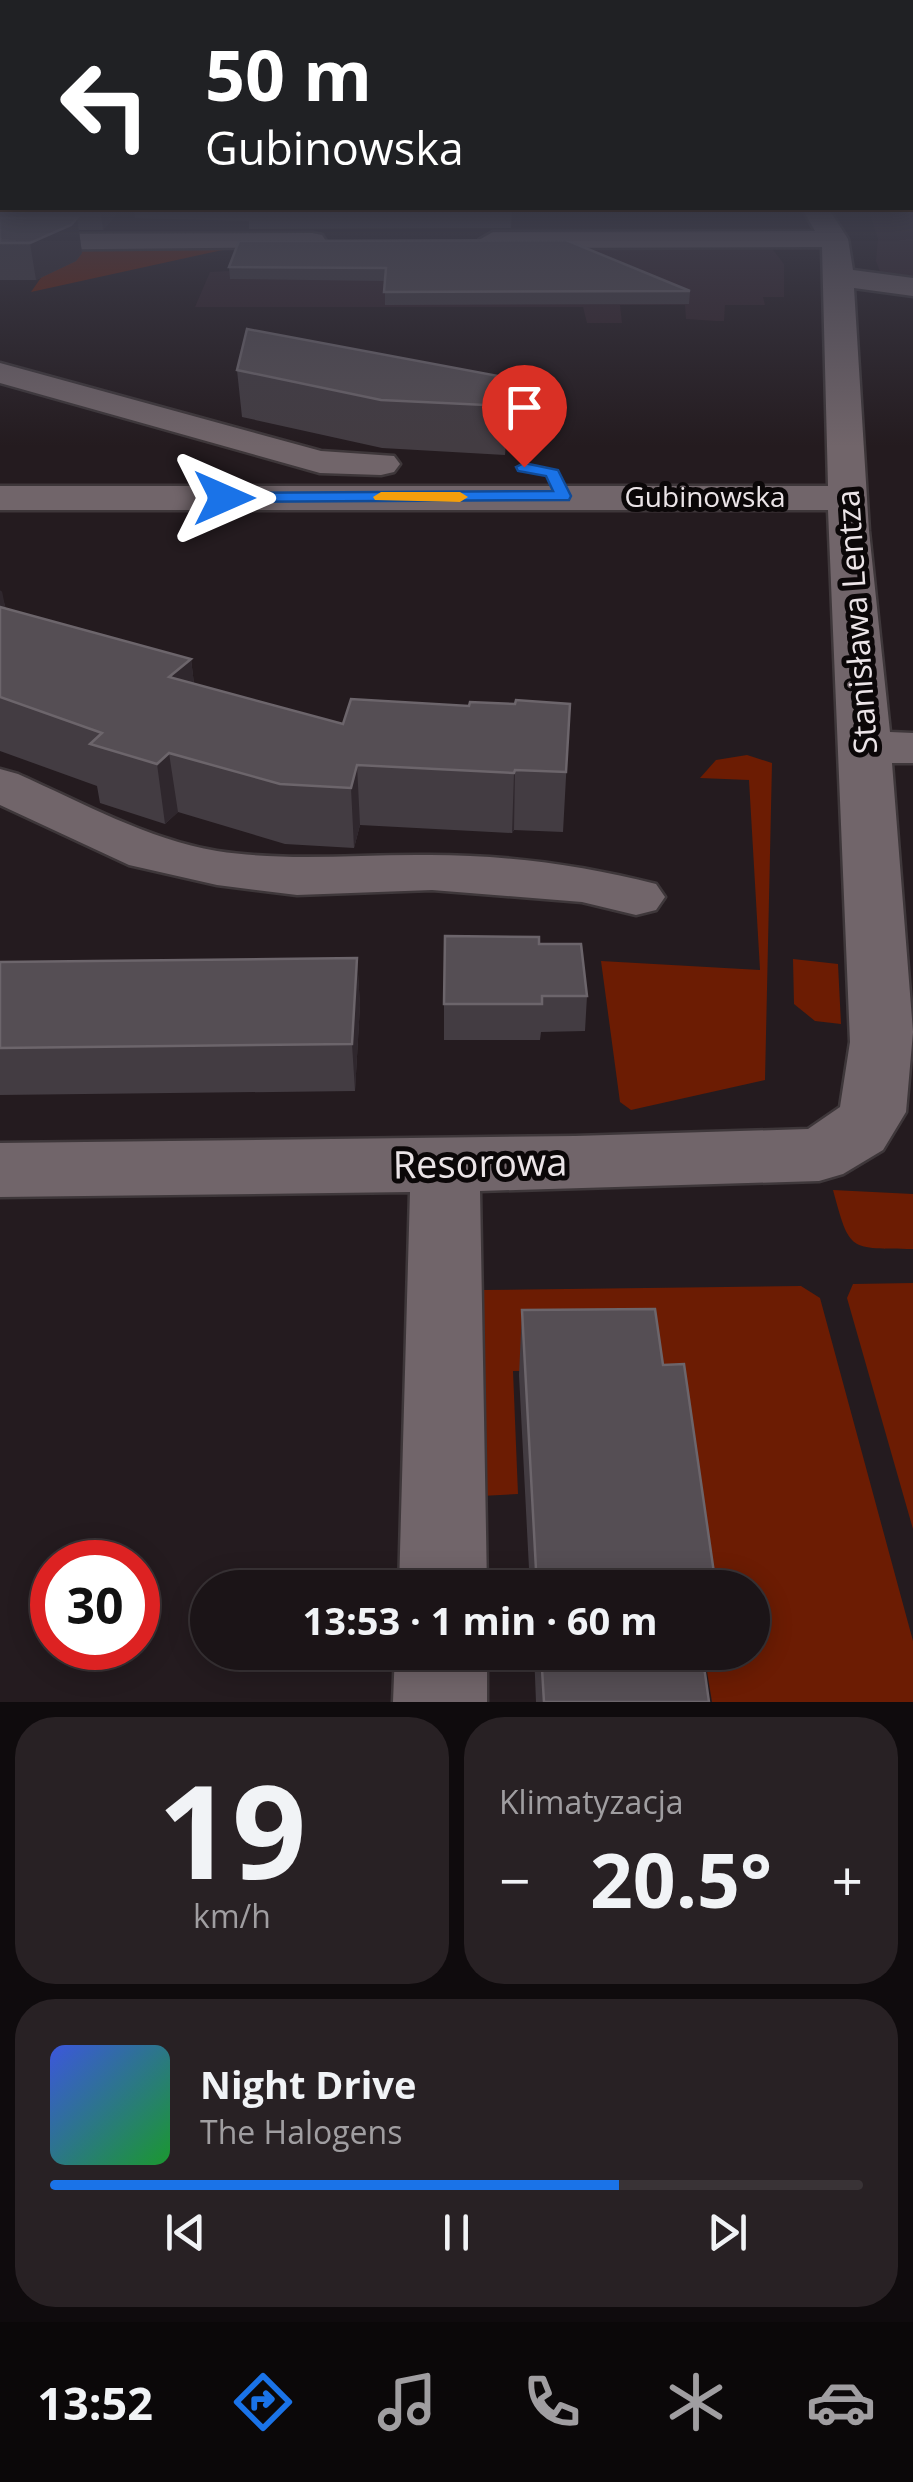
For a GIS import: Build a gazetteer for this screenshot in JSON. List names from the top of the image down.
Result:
{
  "streets": {
    "street": ["Gubinowska", "Stanisława Lentza", "Resorowa"]
  },
  "crossings": [
    ["Gubinowska", "Stanisława Lentza"],
    ["Stanisława Lentza", "Resorowa"]
  ],
  "page": {
    "turn": ["50 m", "Gubinowska"],
    "limit": "30",
    "trip": "13:53 · 1 min · 60 m",
    "tile": [
      ["19", "km/h"],
      "Klimatyzacja"
    ],
    "heat": ["−", "20.5°", "+"],
    "song": ["Night Drive", "The Halogens"],
    "tabs": "13:52"
  }
}
